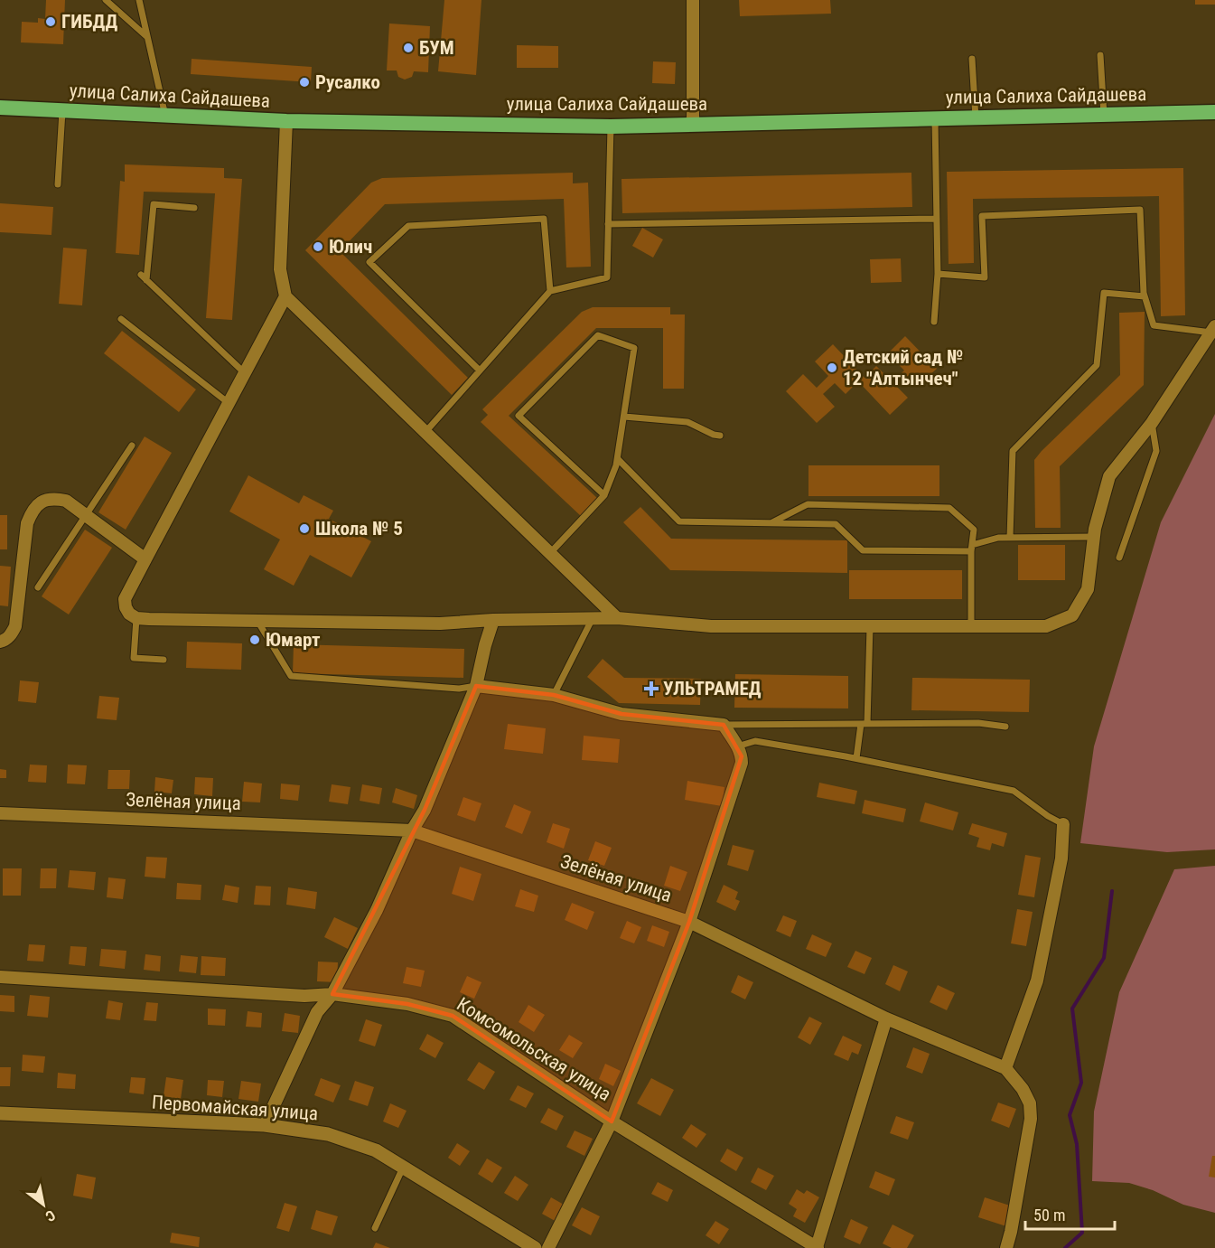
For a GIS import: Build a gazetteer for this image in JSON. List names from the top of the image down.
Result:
{
  "streets": {
    "highway": ["улица Салиха Сайдашева"],
    "street": ["Зелёная улица", "Комсомольская улица", "Первомайская улица"]
  },
  "places": {
    "other": [
      "ГИБДД",
      "БУМ",
      "Русалко",
      "Юлич",
      "Детский сад № 12 \"Алтынчеч\"",
      "Школа № 5",
      "Юмарт"
    ],
    "health": ["УЛЬТРАМЕД"]
  },
  "scale_bar": "50 m",
  "north": "bottom right"
}
